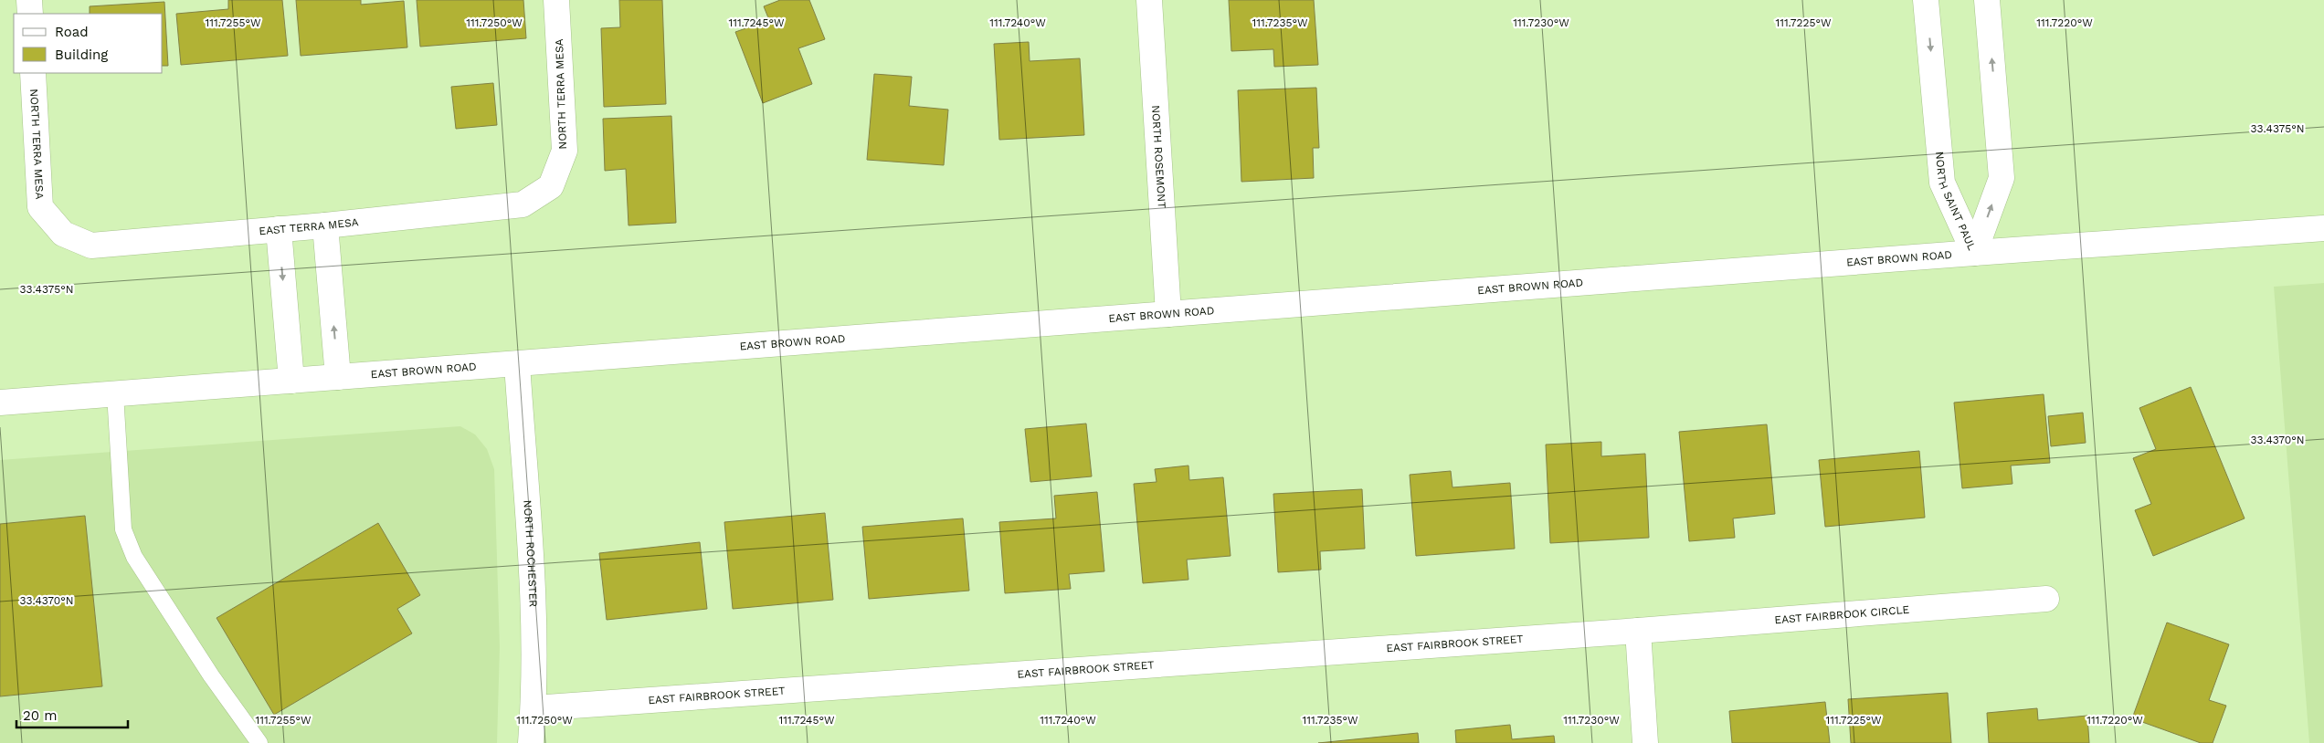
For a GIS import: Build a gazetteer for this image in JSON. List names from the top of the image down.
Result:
{
  "streets": {
    "street": [
      "NORTH TERRA MESA",
      "NORTH ROSEMONT",
      "NORTH SAINT PAUL",
      "EAST TERRA MESA",
      "EAST BROWN ROAD",
      "NORTH ROCHESTER",
      "EAST FAIRBROOK CIRCLE",
      "EAST FAIRBROOK STREET"
    ]
  },
  "crossings": [
    ["NORTH TERRA MESA", "EAST TERRA MESA"],
    ["NORTH ROSEMONT", "EAST BROWN ROAD"],
    ["NORTH SAINT PAUL", "EAST BROWN ROAD"],
    ["EAST BROWN ROAD", "NORTH ROCHESTER"],
    ["NORTH ROCHESTER", "EAST FAIRBROOK STREET"],
    ["EAST FAIRBROOK CIRCLE", "EAST FAIRBROOK STREET"]
  ],
  "legend": ["Road", "Building"],
  "scale_bar": "20 m",
  "coordinates": [
    "111.7255°W",
    "111.7250°W",
    "111.7245°W",
    "111.7240°W",
    "111.7235°W",
    "111.7230°W",
    "111.7225°W",
    "111.7220°W",
    "33.4375°N",
    "33.4370°N"
  ]
}
